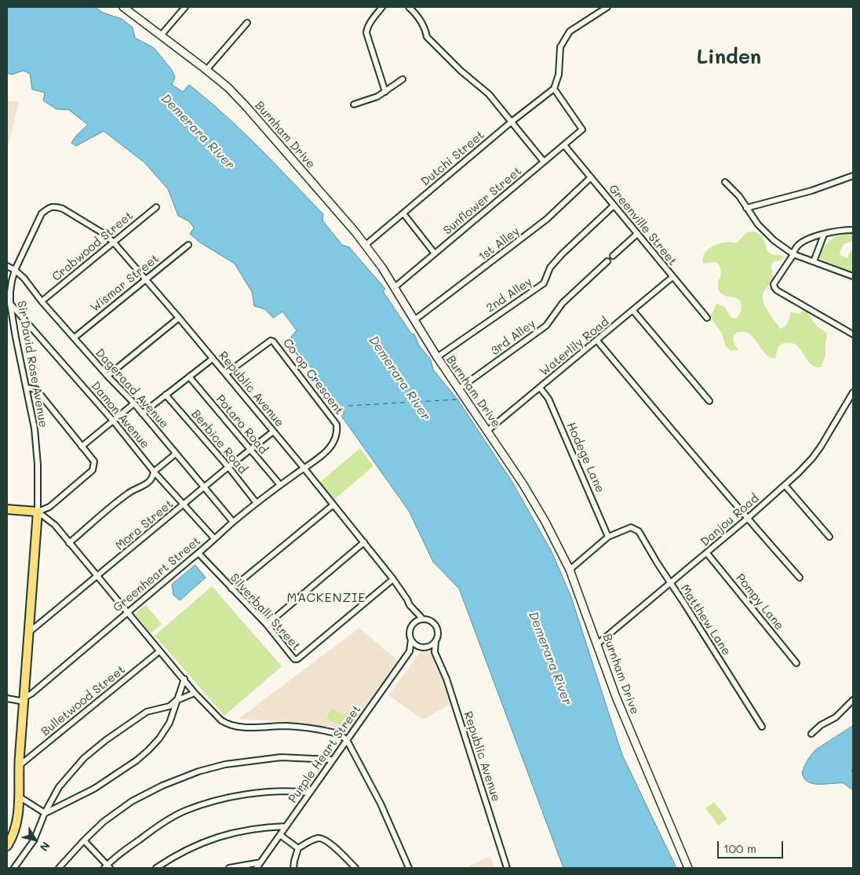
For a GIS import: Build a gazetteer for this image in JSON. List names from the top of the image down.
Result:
{
  "streets": {
    "street": [
      "Burnham Drive",
      "Dutchi Street",
      "Sunflower Street",
      "Greenville Street",
      "1st Alley",
      "Crabwood Street",
      "Wismar Street",
      "2nd Alley",
      "3rd Alley",
      "Waterlily Road",
      "Sir David Rose Avenue",
      "Co-op Crescent",
      "Dageraad Avenue",
      "Republic Avenue",
      "Damon Avenue",
      "Potaro Road",
      "Berbice Road",
      "Hodege Lane",
      "Danjou Road",
      "Mora Street",
      "Greenheart Street",
      "Pompy Lane",
      "Silverballi Street",
      "Matthew Lane",
      "Bulletwood Street",
      "Purple Heart Street"
    ]
  },
  "crossings": [
    ["Burnham Drive", "Dutchi Street"],
    ["Burnham Drive", "Sunflower Street"],
    ["Burnham Drive", "1st Alley"],
    ["Burnham Drive", "2nd Alley"],
    ["Burnham Drive", "3rd Alley"],
    ["Burnham Drive", "Waterlily Road"],
    ["Burnham Drive", "Danjou Road"],
    ["Dutchi Street", "Sunflower Street"],
    ["Sunflower Street", "Greenville Street"],
    ["Greenville Street", "1st Alley"],
    ["Greenville Street", "2nd Alley"],
    ["Greenville Street", "Waterlily Road"],
    ["Crabwood Street", "Dageraad Avenue"],
    ["Crabwood Street", "Republic Avenue"],
    ["Wismar Street", "Dageraad Avenue"],
    ["Wismar Street", "Republic Avenue"],
    ["Waterlily Road", "Hodege Lane"],
    ["Sir David Rose Avenue", "Dageraad Avenue"],
    ["Sir David Rose Avenue", "Republic Avenue"],
    ["Sir David Rose Avenue", "Damon Avenue"],
    ["Co-op Crescent", "Republic Avenue"],
    ["Co-op Crescent", "Greenheart Street"],
    ["Dageraad Avenue", "Mora Street"],
    ["Dageraad Avenue", "Greenheart Street"],
    ["Republic Avenue", "Mora Street"],
    ["Republic Avenue", "Greenheart Street"],
    ["Republic Avenue", "Silverballi Street"],
    ["Republic Avenue", "Purple Heart Street"],
    ["Damon Avenue", "Mora Street"],
    ["Damon Avenue", "Greenheart Street"],
    ["Potaro Road", "Mora Street"],
    ["Potaro Road", "Greenheart Street"],
    ["Berbice Road", "Mora Street"],
    ["Berbice Road", "Greenheart Street"],
    ["Hodege Lane", "Matthew Lane"],
    ["Danjou Road", "Pompy Lane"],
    ["Danjou Road", "Matthew Lane"],
    ["Greenheart Street", "Silverballi Street"]
  ],
  "districts": ["Linden", "MACKENZIE"],
  "water": ["Demerara River"],
  "scale_bar": "100 m",
  "north": "bottom right"
}
